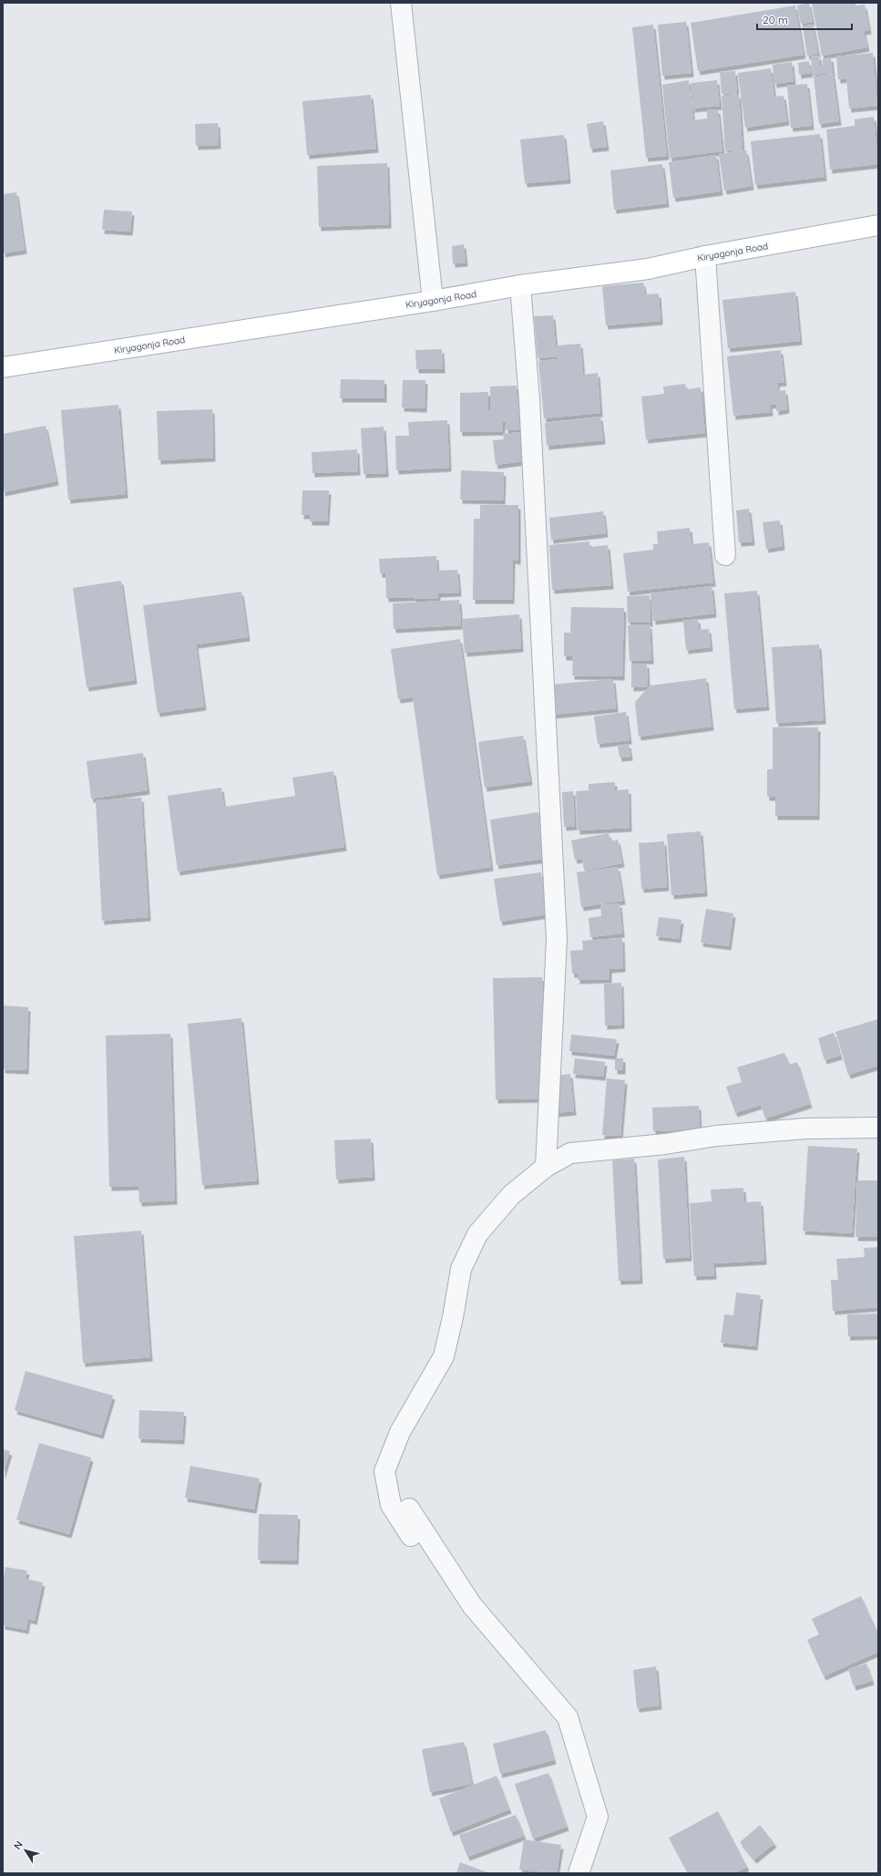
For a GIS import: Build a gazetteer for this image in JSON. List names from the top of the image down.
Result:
{
  "streets": {
    "street": ["Kiryagonja Road"]
  },
  "scale_bar": "20 m",
  "north": "top left"
}
